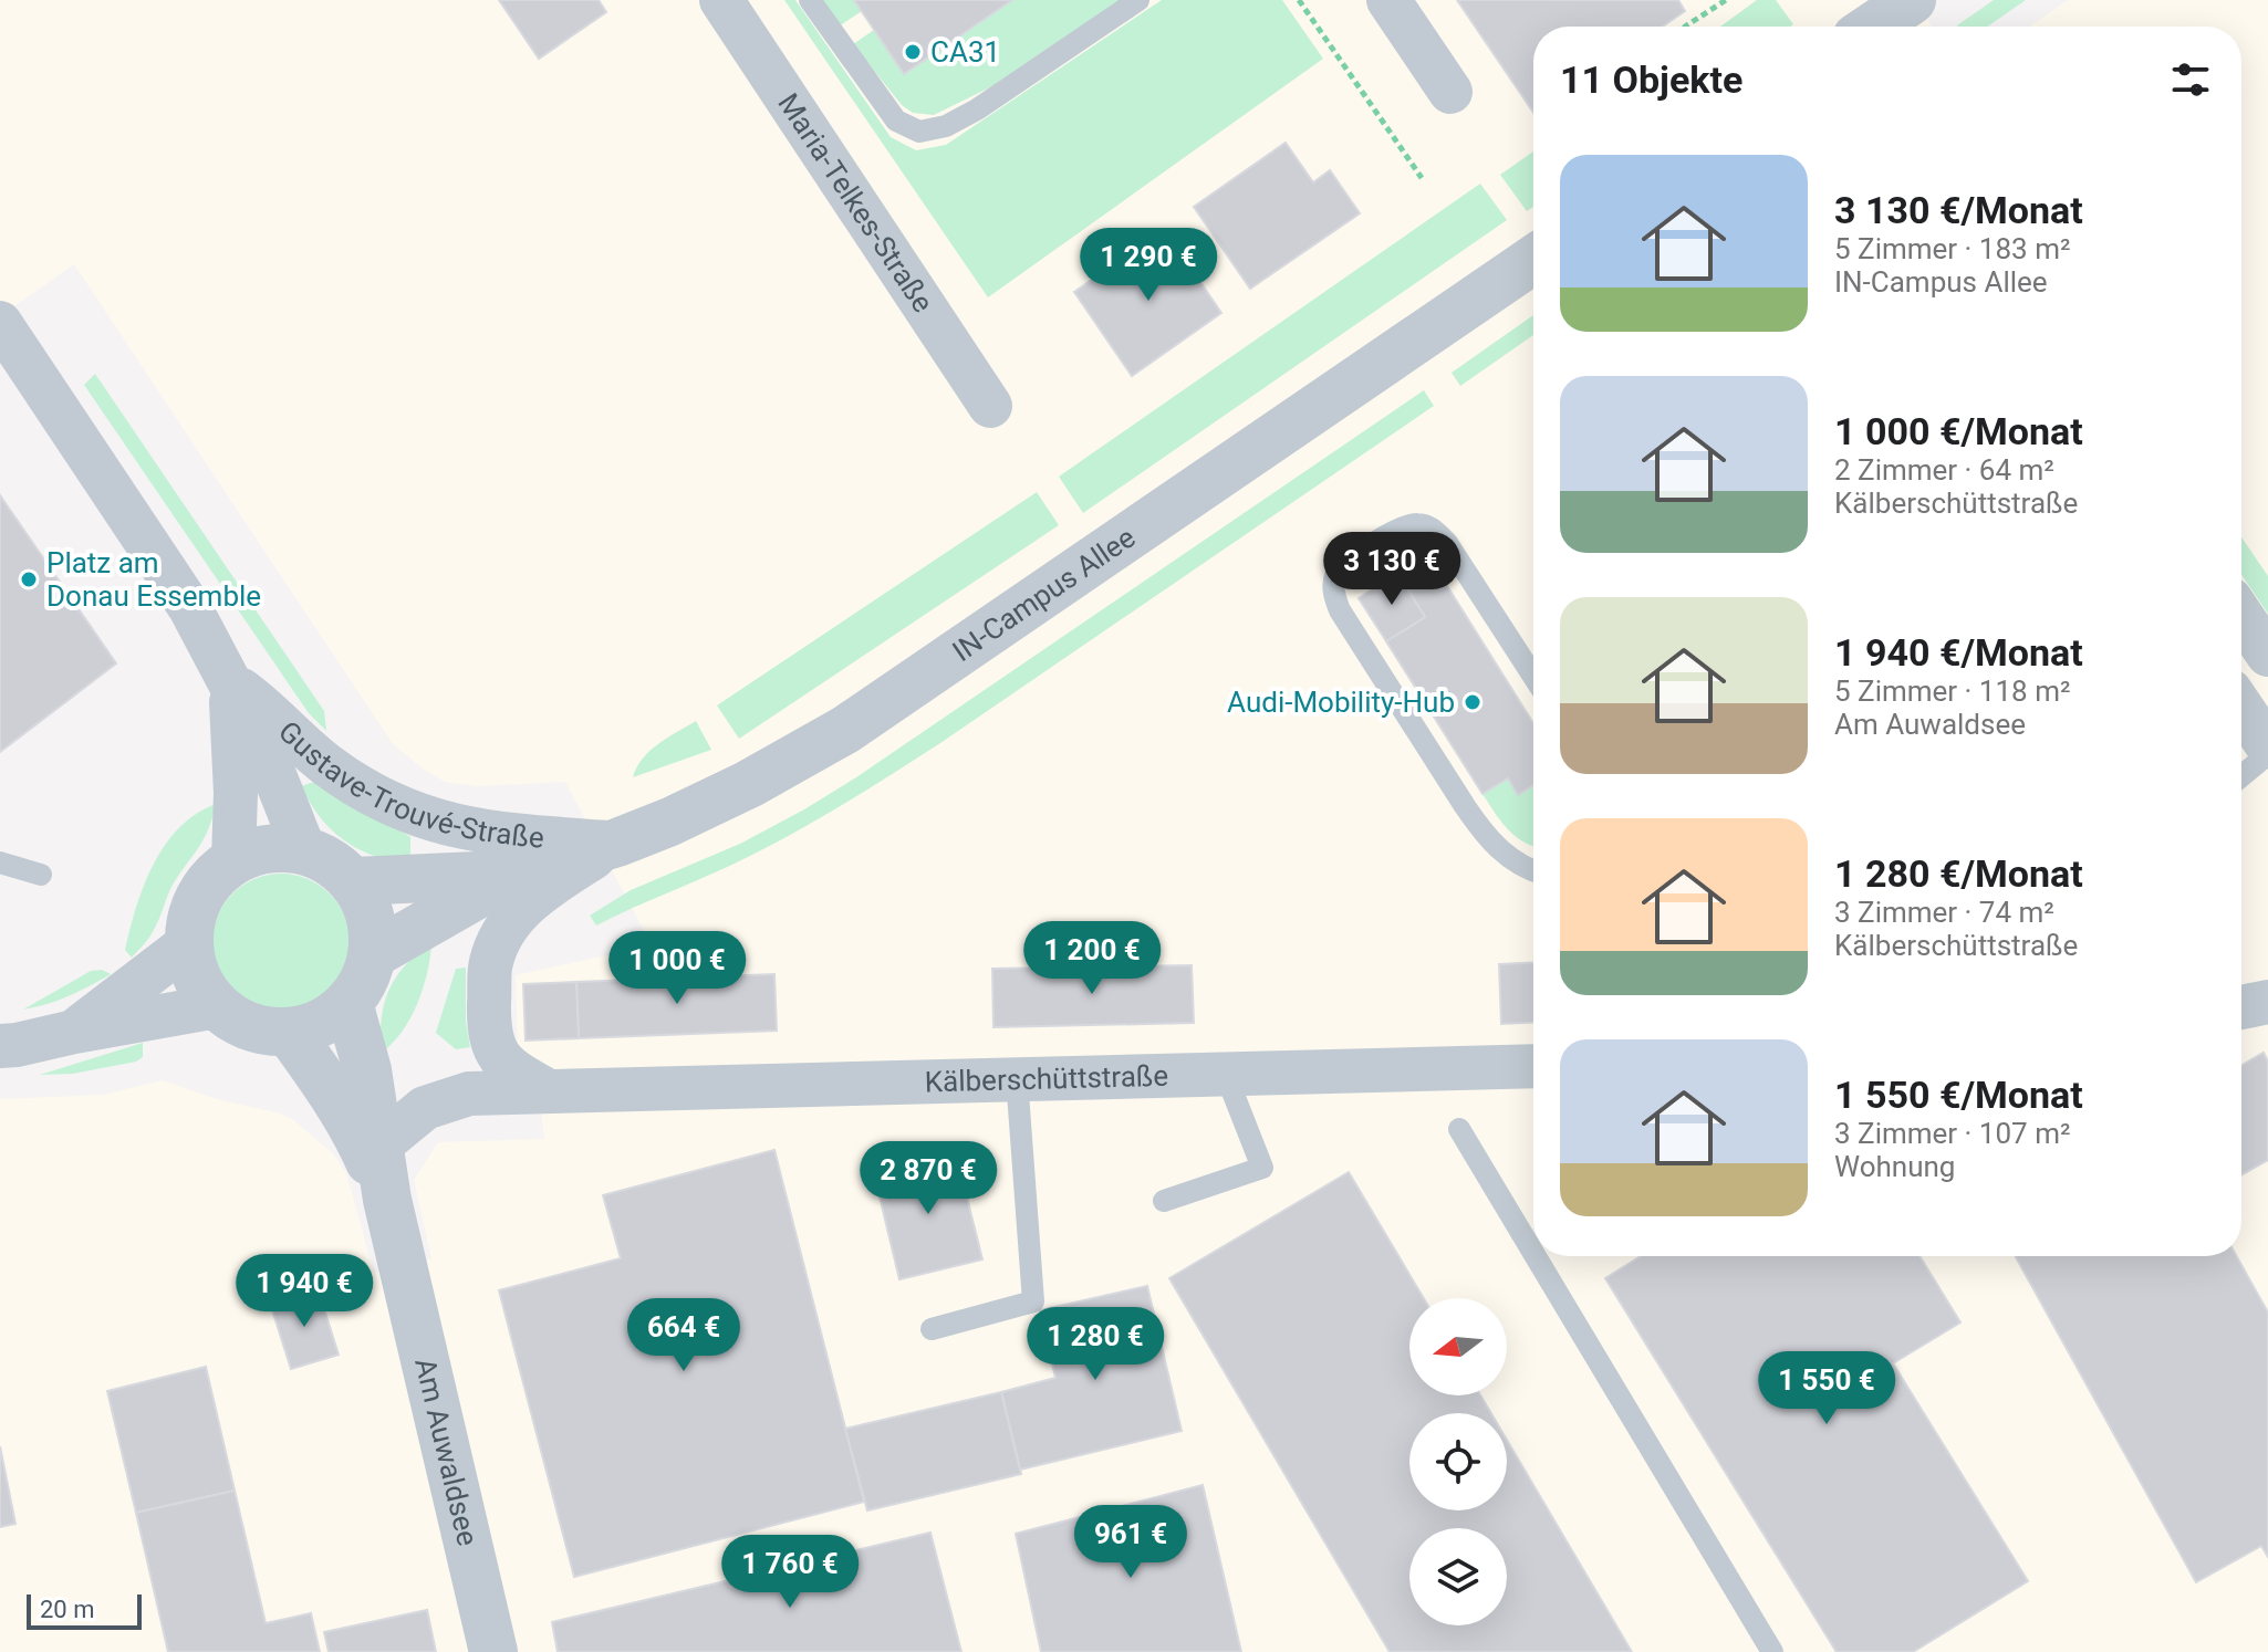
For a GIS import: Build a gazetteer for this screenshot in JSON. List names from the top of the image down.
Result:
{
  "streets": {
    "street": [
      "Maria-Telkes-Straße",
      "IN-Campus Allee",
      "Gustave-Trouvé-Straße",
      "Kälberschüttstraße",
      "Am Auwaldsee"
    ]
  },
  "crossings": [
    ["IN-Campus Allee", "Gustave-Trouvé-Straße"],
    ["IN-Campus Allee", "Am Auwaldsee"],
    ["Gustave-Trouvé-Straße", "Am Auwaldsee"],
    ["Kälberschüttstraße", "Am Auwaldsee"]
  ],
  "places": ["CA31", "Platz am Donau Essemble", "Audi-Mobility-Hub"],
  "scale_bar": "20 m",
  "north": "left",
  "page": {
    "heading": "11 Objekte",
    "list": [
      {
        "name": "3 130 €/Monat",
        "note": "5 Zimmer · 183 m² · IN-Campus Allee"
      },
      {
        "name": "1 000 €/Monat",
        "note": "2 Zimmer · 64 m² · Kälberschüttstraße"
      },
      {
        "name": "1 940 €/Monat",
        "note": "5 Zimmer · 118 m² · Am Auwaldsee"
      },
      {
        "name": "1 280 €/Monat",
        "note": "3 Zimmer · 74 m² · Kälberschüttstraße"
      },
      {
        "name": "1 550 €/Monat",
        "note": "3 Zimmer · 107 m² · Wohnung"
      }
    ],
    "price": [
      "1 290 €",
      "3 130 €",
      "1 200 €",
      "1 000 €",
      "2 870 €",
      "1 940 €",
      "664 €",
      "1 280 €",
      "1 550 €",
      "961 €",
      "1 760 €"
    ],
    "scale": "20 m"
  }
}
